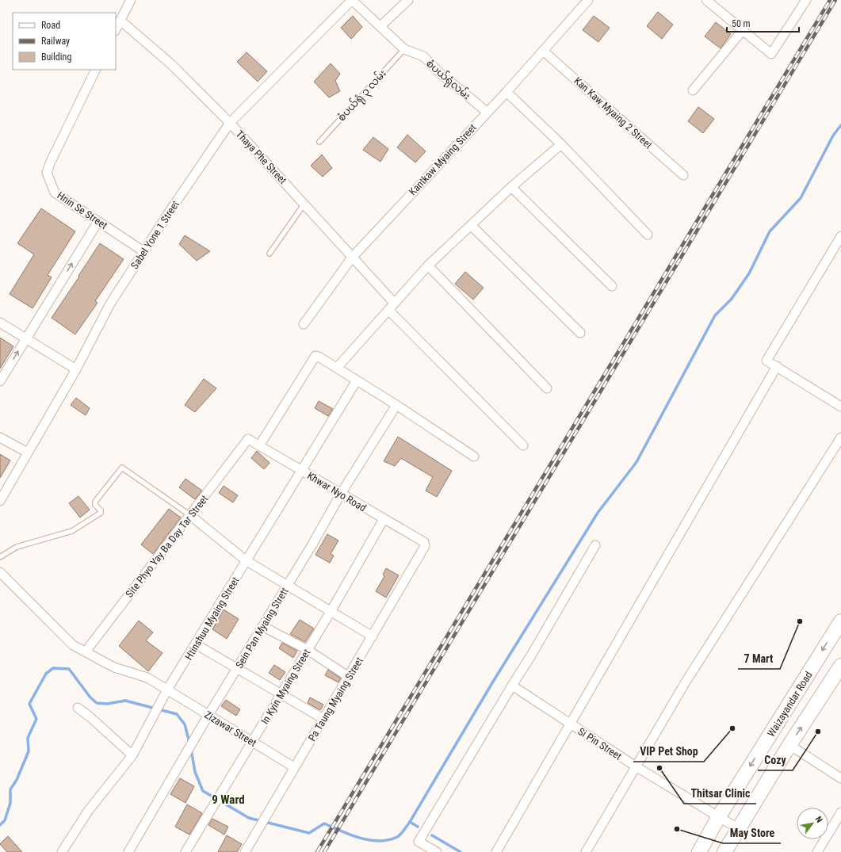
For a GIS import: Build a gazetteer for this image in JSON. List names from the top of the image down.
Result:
{
  "streets": {
    "main road": ["Waizayandar Road"],
    "street": [
      "စံပယ်ရုံလမ်း",
      "Kan Kaw Myaing 2 Street",
      "Thaya Phe Street",
      "Kantkaw Myaing Street",
      "Hnin Se Street",
      "Sabel Yone 1 Street",
      "Khwar Nyo Road",
      "Site Phyo Yay Ba Day Tar Street",
      "Htinshuu Myaing Street",
      "Sein Pan Myaing Strett",
      "In Kyin Myaing Street",
      "Pa Taung Myaing Street",
      "Zizawar Street",
      "Si Pin Street"
    ],
    "lane": ["စံပယ်ရုံ ၃ လမ်း"]
  },
  "crossings": [
    ["စံပယ်ရုံလမ်း", "စံပယ်ရုံ ၃ လမ်း"],
    ["စံပယ်ရုံလမ်း", "Kantkaw Myaing Street"],
    ["စံပယ်ရုံလမ်း", "Sabel Yone 1 Street"],
    ["Kan Kaw Myaing 2 Street", "Kantkaw Myaing Street"],
    ["Thaya Phe Street", "Kantkaw Myaing Street"],
    ["Thaya Phe Street", "Sabel Yone 1 Street"],
    ["Hnin Se Street", "Sabel Yone 1 Street"],
    ["Khwar Nyo Road", "Site Phyo Yay Ba Day Tar Street"],
    ["Khwar Nyo Road", "Htinshuu Myaing Street"],
    ["Khwar Nyo Road", "Sein Pan Myaing Strett"],
    ["Khwar Nyo Road", "In Kyin Myaing Street"],
    ["Khwar Nyo Road", "Pa Taung Myaing Street"],
    ["Site Phyo Yay Ba Day Tar Street", "Zizawar Street"],
    ["Htinshuu Myaing Street", "Zizawar Street"],
    ["Sein Pan Myaing Strett", "Zizawar Street"],
    ["In Kyin Myaing Street", "Zizawar Street"],
    ["Pa Taung Myaing Street", "Zizawar Street"],
    ["Waizayandar Road", "Si Pin Street"]
  ],
  "districts": ["9 Ward"],
  "places": [
    "7 Mart",
    "VIP Pet Shop",
    "Cozy",
    "Thitsar Clinic",
    "May Store"
  ],
  "legend": ["Road", "Railway", "Building"],
  "scale_bar": "50 m",
  "north": "top right"
}
